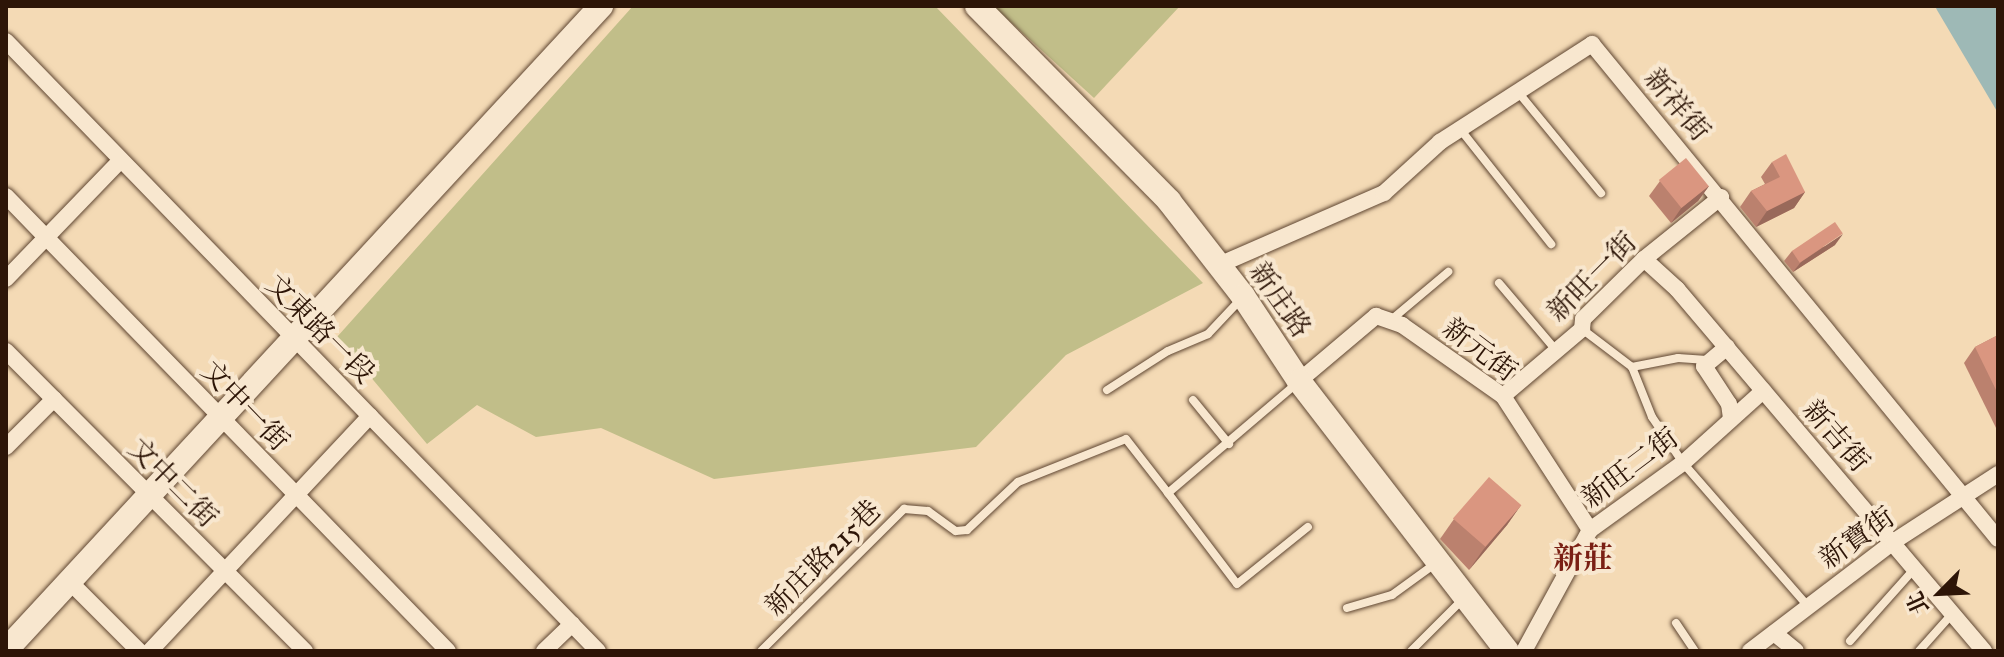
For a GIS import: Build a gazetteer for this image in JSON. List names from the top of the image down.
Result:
{
  "streets": {
    "street": [
      "新祥街",
      "新旺一街",
      "新庄路",
      "文東路一段",
      "新元街",
      "文中一街",
      "新吉街",
      "新旺二街",
      "文中二街",
      "新寶街"
    ],
    "lane": ["新庄路215巷"]
  },
  "crossings": [
    ["新祥街", "新旺一街"],
    ["新祥街", "新庄路"],
    ["新祥街", "新寶街"],
    ["新旺一街", "新元街"],
    ["新旺一街", "新吉街"],
    ["新元街", "新旺二街"],
    ["新吉街", "新旺二街"],
    ["新吉街", "新寶街"]
  ],
  "districts": ["新莊"],
  "north": "bottom left"
}
